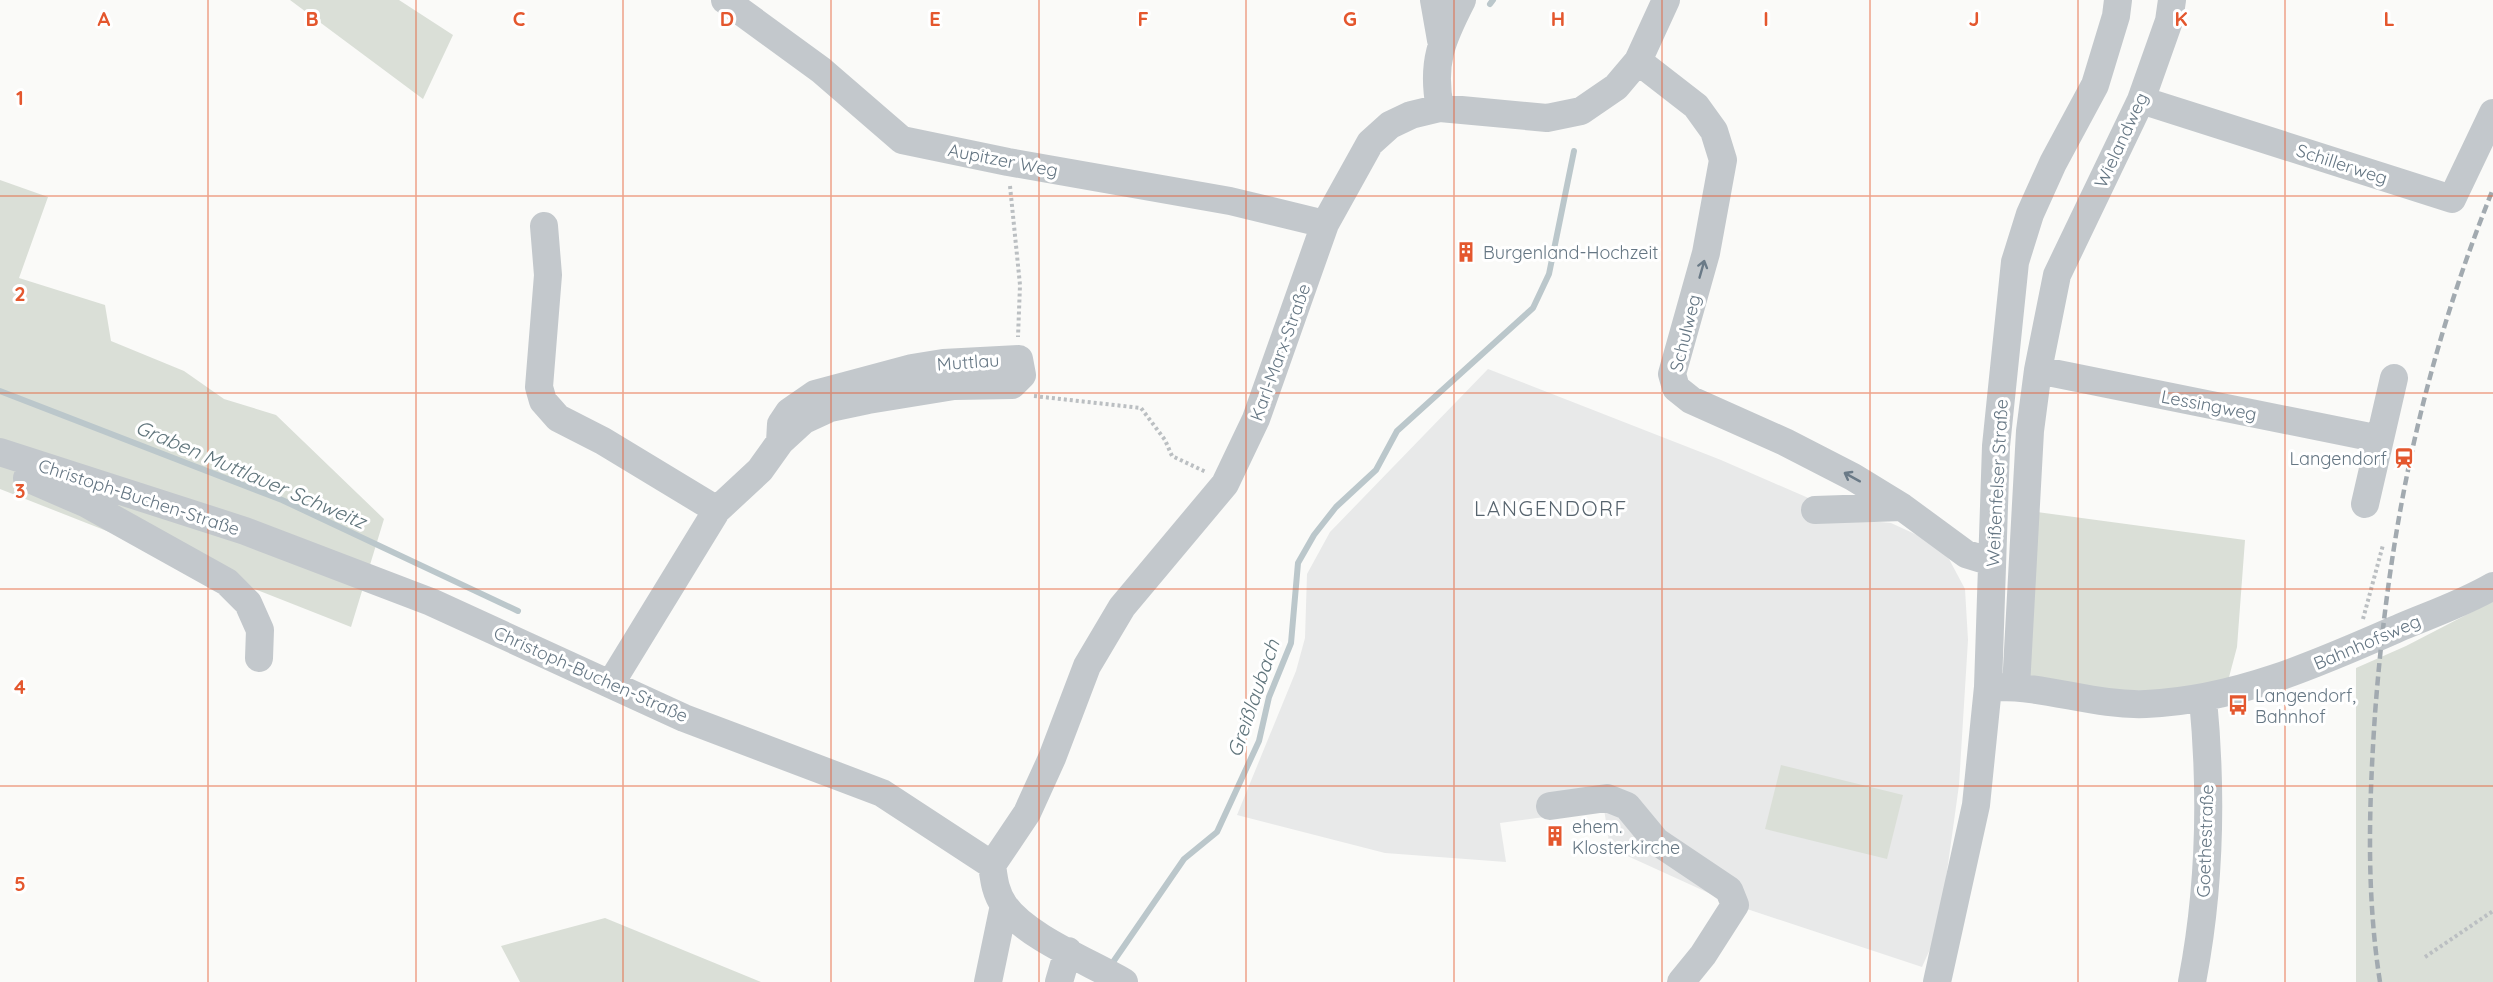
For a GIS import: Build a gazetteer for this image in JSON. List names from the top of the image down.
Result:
{
  "streets": {
    "street": [
      "Wielandweg",
      "Aupitzer Weg",
      "Schillerweg",
      "Schulweg",
      "Karl-Marx-Straße",
      "Muttlau",
      "Lessingweg",
      "Weißenfelser Straße",
      "Christoph-Buchen-Straße",
      "Bahnhofsweg",
      "Goethestraße"
    ]
  },
  "crossings": [
    ["Wielandweg", "Schillerweg"],
    ["Wielandweg", "Lessingweg"],
    ["Aupitzer Weg", "Karl-Marx-Straße"],
    ["Schulweg", "Karl-Marx-Straße"],
    ["Schulweg", "Weißenfelser Straße"],
    ["Karl-Marx-Straße", "Christoph-Buchen-Straße"],
    ["Muttlau", "Christoph-Buchen-Straße"],
    ["Weißenfelser Straße", "Bahnhofsweg"],
    ["Bahnhofsweg", "Goethestraße"]
  ],
  "one_way": ["Schulweg"],
  "districts": ["LANGENDORF"],
  "water": ["Graben Muttlauer Schweitz", "Greißlaubach"],
  "places": {
    "building": ["Burgenland-Hochzeit", "ehem. Klosterkirche"],
    "station": ["Langendorf"],
    "bus stop": ["Langendorf, Bahnhof"]
  },
  "grid": {
    "columns": [
      "A",
      "B",
      "C",
      "D",
      "E",
      "F",
      "G",
      "H",
      "I",
      "J",
      "K",
      "L"
    ],
    "rows": [
      "1",
      "2",
      "3",
      "4",
      "5"
    ]
  }
}
